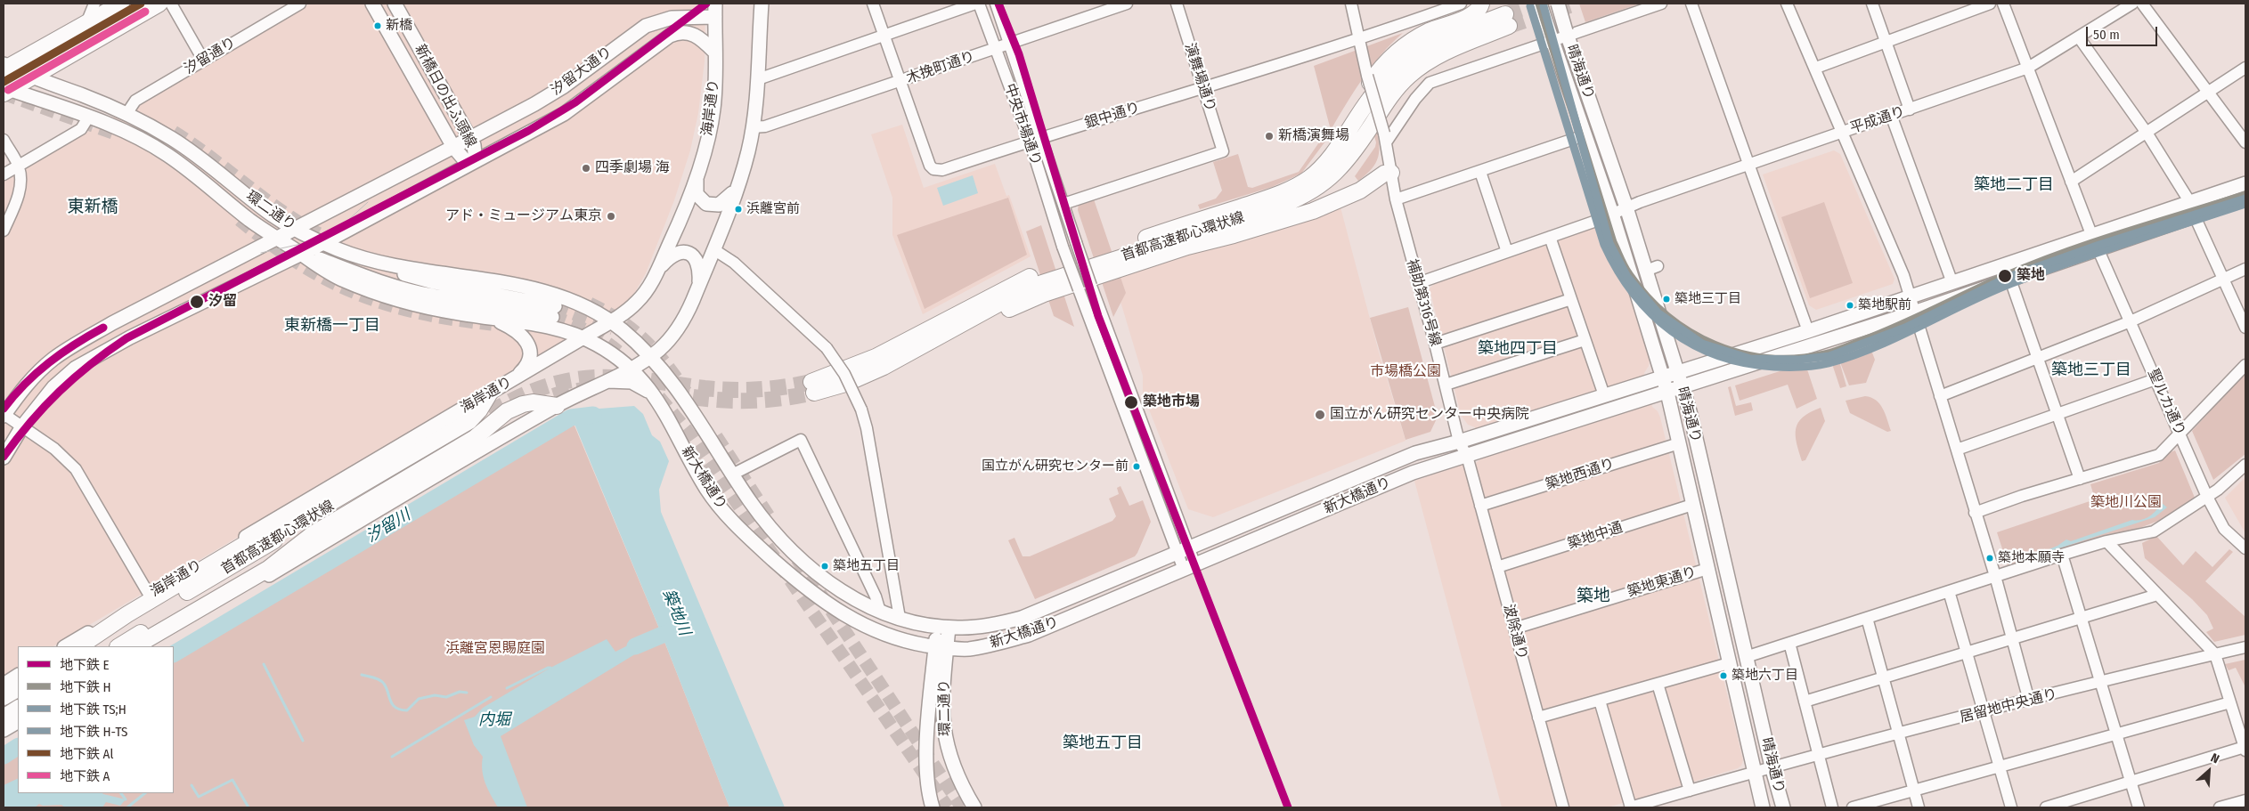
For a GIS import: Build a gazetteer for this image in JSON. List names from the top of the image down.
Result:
{
  "streets": {
    "highway": ["首都高速都心環状線"],
    "main road": [
      "汐留大通り",
      "晴海通り",
      "新橋日の出ふ頭線",
      "海岸通り",
      "環二通り",
      "新大橋通り"
    ],
    "street": [
      "汐留通り",
      "木挽町通り",
      "演舞場通り",
      "銀中通り",
      "平成通り",
      "中央市場通り",
      "補助第316号線",
      "聖ルカ通り",
      "築地西通り",
      "築地中通",
      "築地東通り",
      "波除通り",
      "居留地中央通り"
    ]
  },
  "crossings": [
    ["汐留通り", "環二通り"],
    ["木挽町通り", "銀中通り"],
    ["木挽町通り", "中央市場通り"],
    ["汐留大通り", "新橋日の出ふ頭線"],
    ["汐留大通り", "海岸通り"],
    ["晴海通り", "平成通り"],
    ["晴海通り", "築地西通り"],
    ["晴海通り", "新大橋通り"],
    ["晴海通り", "築地中通"],
    ["晴海通り", "築地東通り"],
    ["晴海通り", "居留地中央通り"],
    ["演舞場通り", "銀中通り"],
    ["演舞場通り", "中央市場通り"],
    ["新橋日の出ふ頭線", "環二通り"],
    ["海岸通り", "環二通り"],
    ["海岸通り", "新大橋通り"],
    ["銀中通り", "中央市場通り"],
    ["銀中通り", "補助第316号線"],
    ["平成通り", "補助第316号線"],
    ["平成通り", "聖ルカ通り"],
    ["中央市場通り", "新大橋通り"],
    ["環二通り", "新大橋通り"],
    ["補助第316号線", "新大橋通り"],
    ["補助第316号線", "波除通り"],
    ["聖ルカ通り", "新大橋通り"],
    ["築地西通り", "波除通り"],
    ["新大橋通り", "波除通り"],
    ["築地中通", "波除通り"],
    ["築地東通り", "波除通り"]
  ],
  "districts": [
    "築地二丁目",
    "東新橋",
    "東新橋一丁目",
    "築地四丁目",
    "築地三丁目",
    "築地",
    "築地五丁目"
  ],
  "water": ["汐留川", "築地川", "内堀"],
  "parks": ["市場橋公園", "築地川公園", "浜離宮恩賜庭園"],
  "places": [
    "新橋",
    "新橋演舞場",
    "四季劇場 海",
    "浜離宮前",
    "アド・ミュージアム東京",
    "築地",
    "築地三丁目",
    "汐留",
    "築地駅前",
    "築地市場",
    "国立がん研究センター中央病院",
    "国立がん研究センター前",
    "築地本願寺",
    "築地五丁目",
    "築地六丁目"
  ],
  "lines": [
    "metro line E",
    "metro line H",
    "metro line Al",
    "metro line TS;H",
    "metro line H-TS",
    "metro line A"
  ],
  "legend": [
    "地下鉄 E",
    "地下鉄 H",
    "地下鉄 TS;H",
    "地下鉄 H-TS",
    "地下鉄 Al",
    "地下鉄 A"
  ],
  "scale_bar": "50 m",
  "north": "top right"
}
